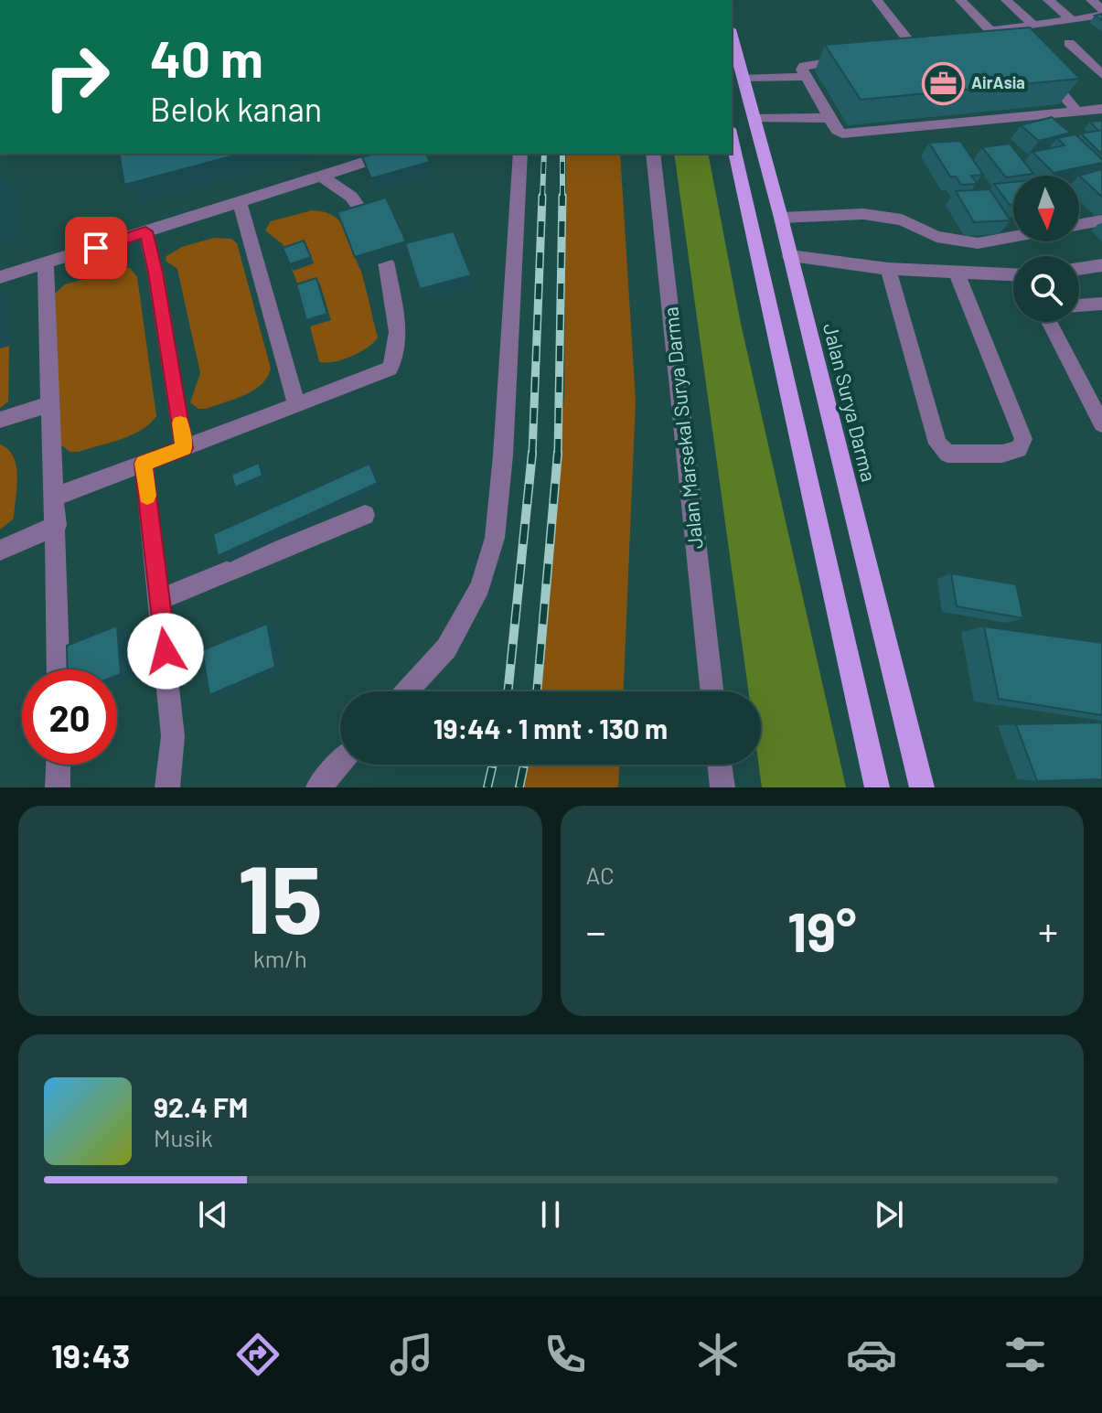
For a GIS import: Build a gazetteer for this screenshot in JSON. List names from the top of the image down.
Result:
{
  "streets": {
    "main road": ["Jalan Surya Darma"],
    "street": ["Jalan Marsekal Surya Darma"]
  },
  "places": {
    "office": ["AirAsia"]
  },
  "north": "bottom",
  "page": {
    "turn": ["40 m", "Belok kanan"],
    "limit": "20",
    "trip": "19:44 · 1 mnt · 130 m",
    "tile": [
      ["15", "km/h"],
      "AC"
    ],
    "heat": ["−", "19°", "+"],
    "song": ["92.4 FM", "Musik"],
    "tabs": "19:43"
  }
}
